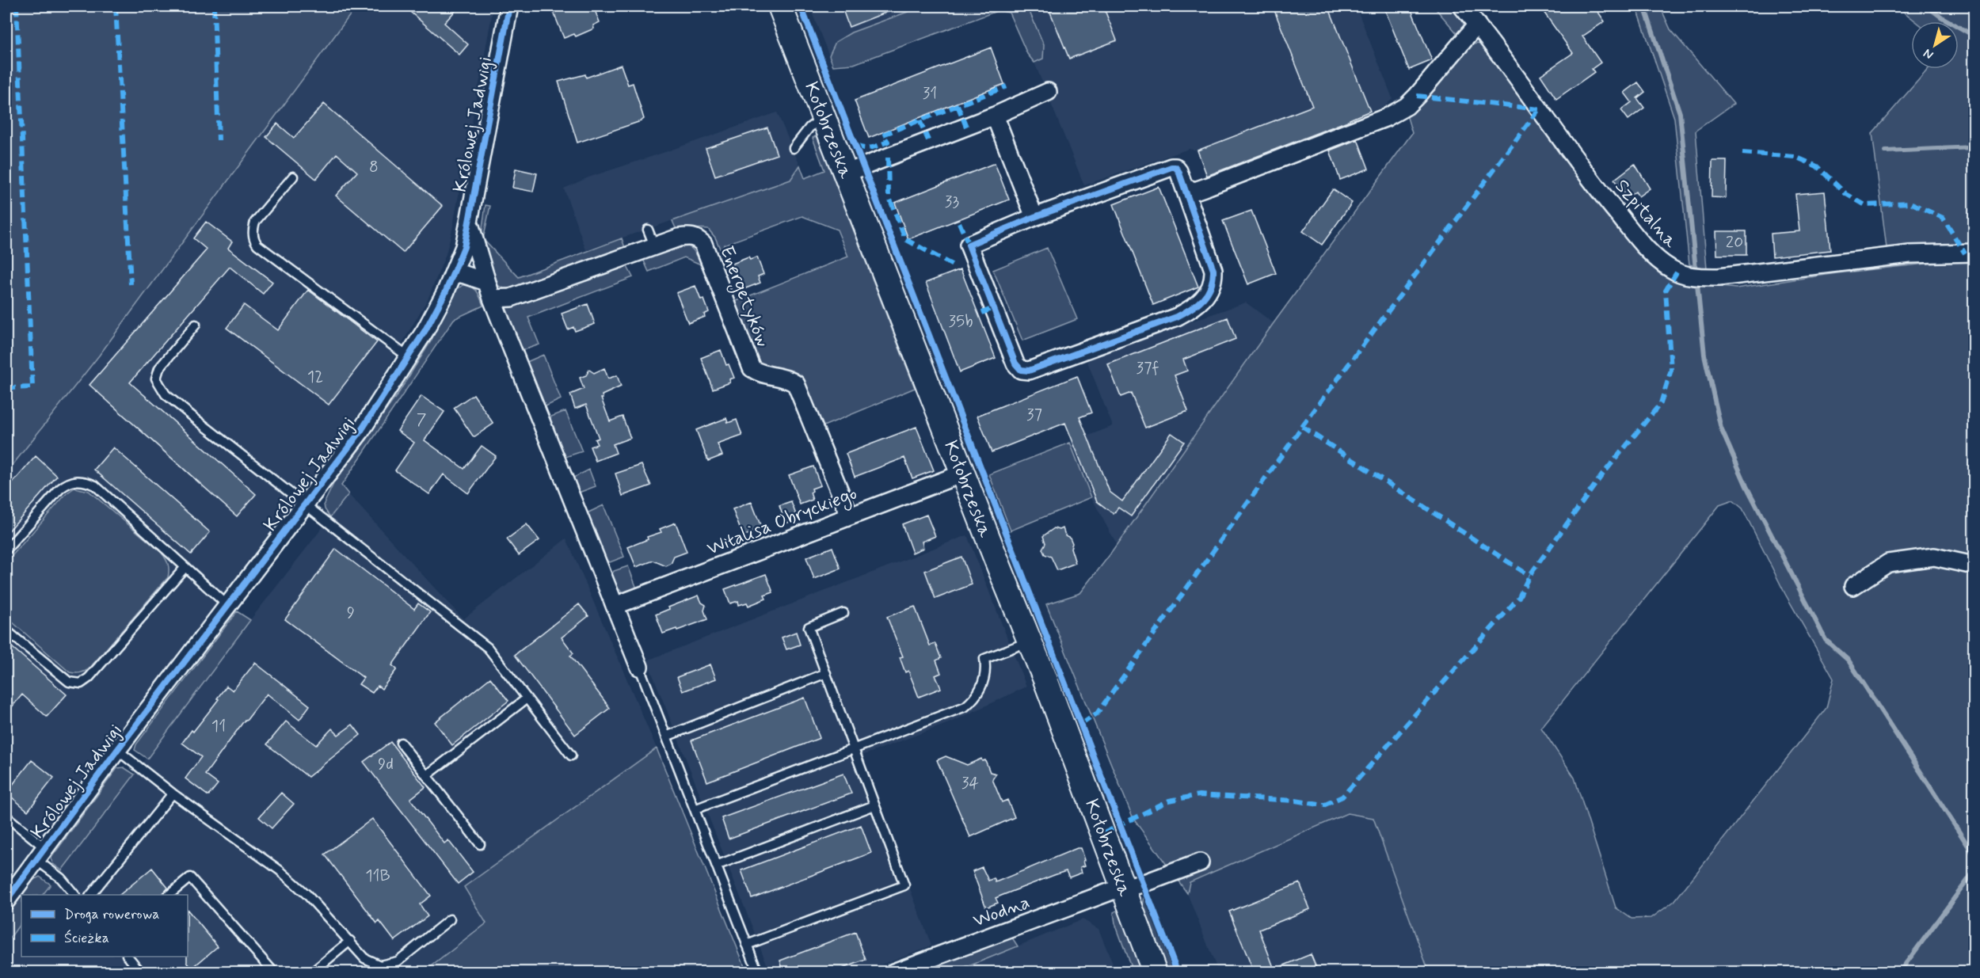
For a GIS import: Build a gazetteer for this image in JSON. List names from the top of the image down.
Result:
{
  "streets": {
    "main road": ["Kołobrzeska"],
    "street": [
      "Królowej Jadwigi",
      "Szpitalna",
      "Energetyków",
      "Witalisa Obryckiego",
      "Wodna"
    ]
  },
  "crossings": [
    ["Kołobrzeska", "Witalisa Obryckiego"],
    ["Kołobrzeska", "Wodna"],
    ["Energetyków", "Witalisa Obryckiego"]
  ],
  "house_numbers": [
    "31",
    "8",
    "33",
    "20",
    "35b",
    "37f",
    "12",
    "37",
    "7",
    "9",
    "11",
    "9d",
    "34",
    "11B"
  ],
  "legend": ["Droga rowerowa", "Ścieżka"],
  "north": "bottom left"
}
